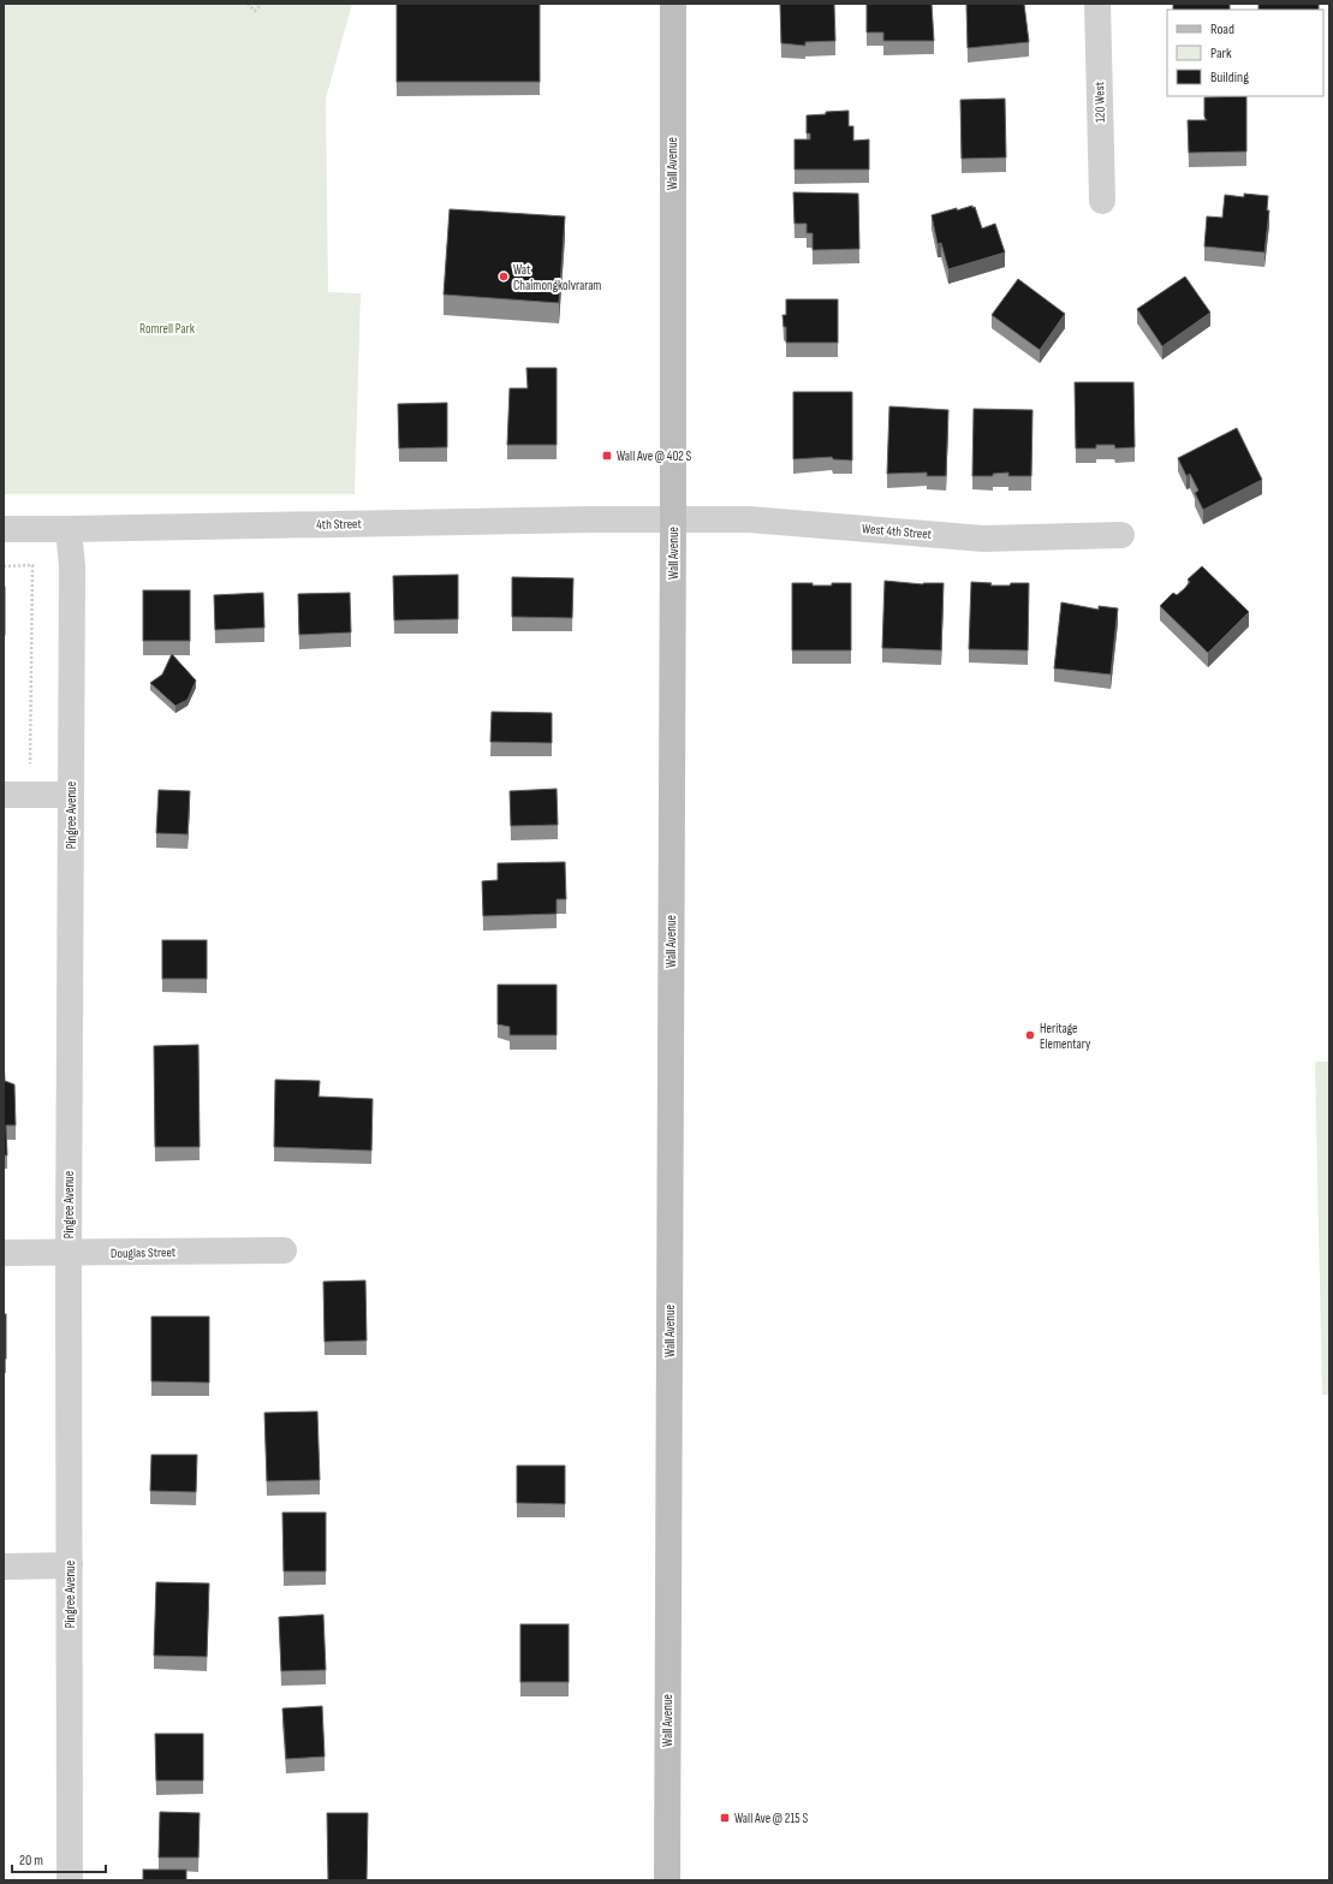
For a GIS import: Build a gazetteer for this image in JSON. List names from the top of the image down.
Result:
{
  "streets": {
    "main road": ["Wall Avenue"],
    "street": [
      "120 West",
      "4th Street",
      "West 4th Street",
      "Pingree Avenue",
      "Douglas Street"
    ]
  },
  "crossings": [
    ["Wall Avenue", "4th Street"],
    ["Wall Avenue", "West 4th Street"],
    ["4th Street", "West 4th Street"],
    ["4th Street", "Pingree Avenue"],
    ["Pingree Avenue", "Douglas Street"]
  ],
  "parks": ["Romrell Park"],
  "places": {
    "other": ["Wat Chaimongkolvraram", "Heritage Elementary"],
    "transit": ["Wall Ave @ 402 S", "Wall Ave @ 215 S"]
  },
  "legend": ["Road", "Park", "Building"],
  "scale_bar": "20 m"
}
